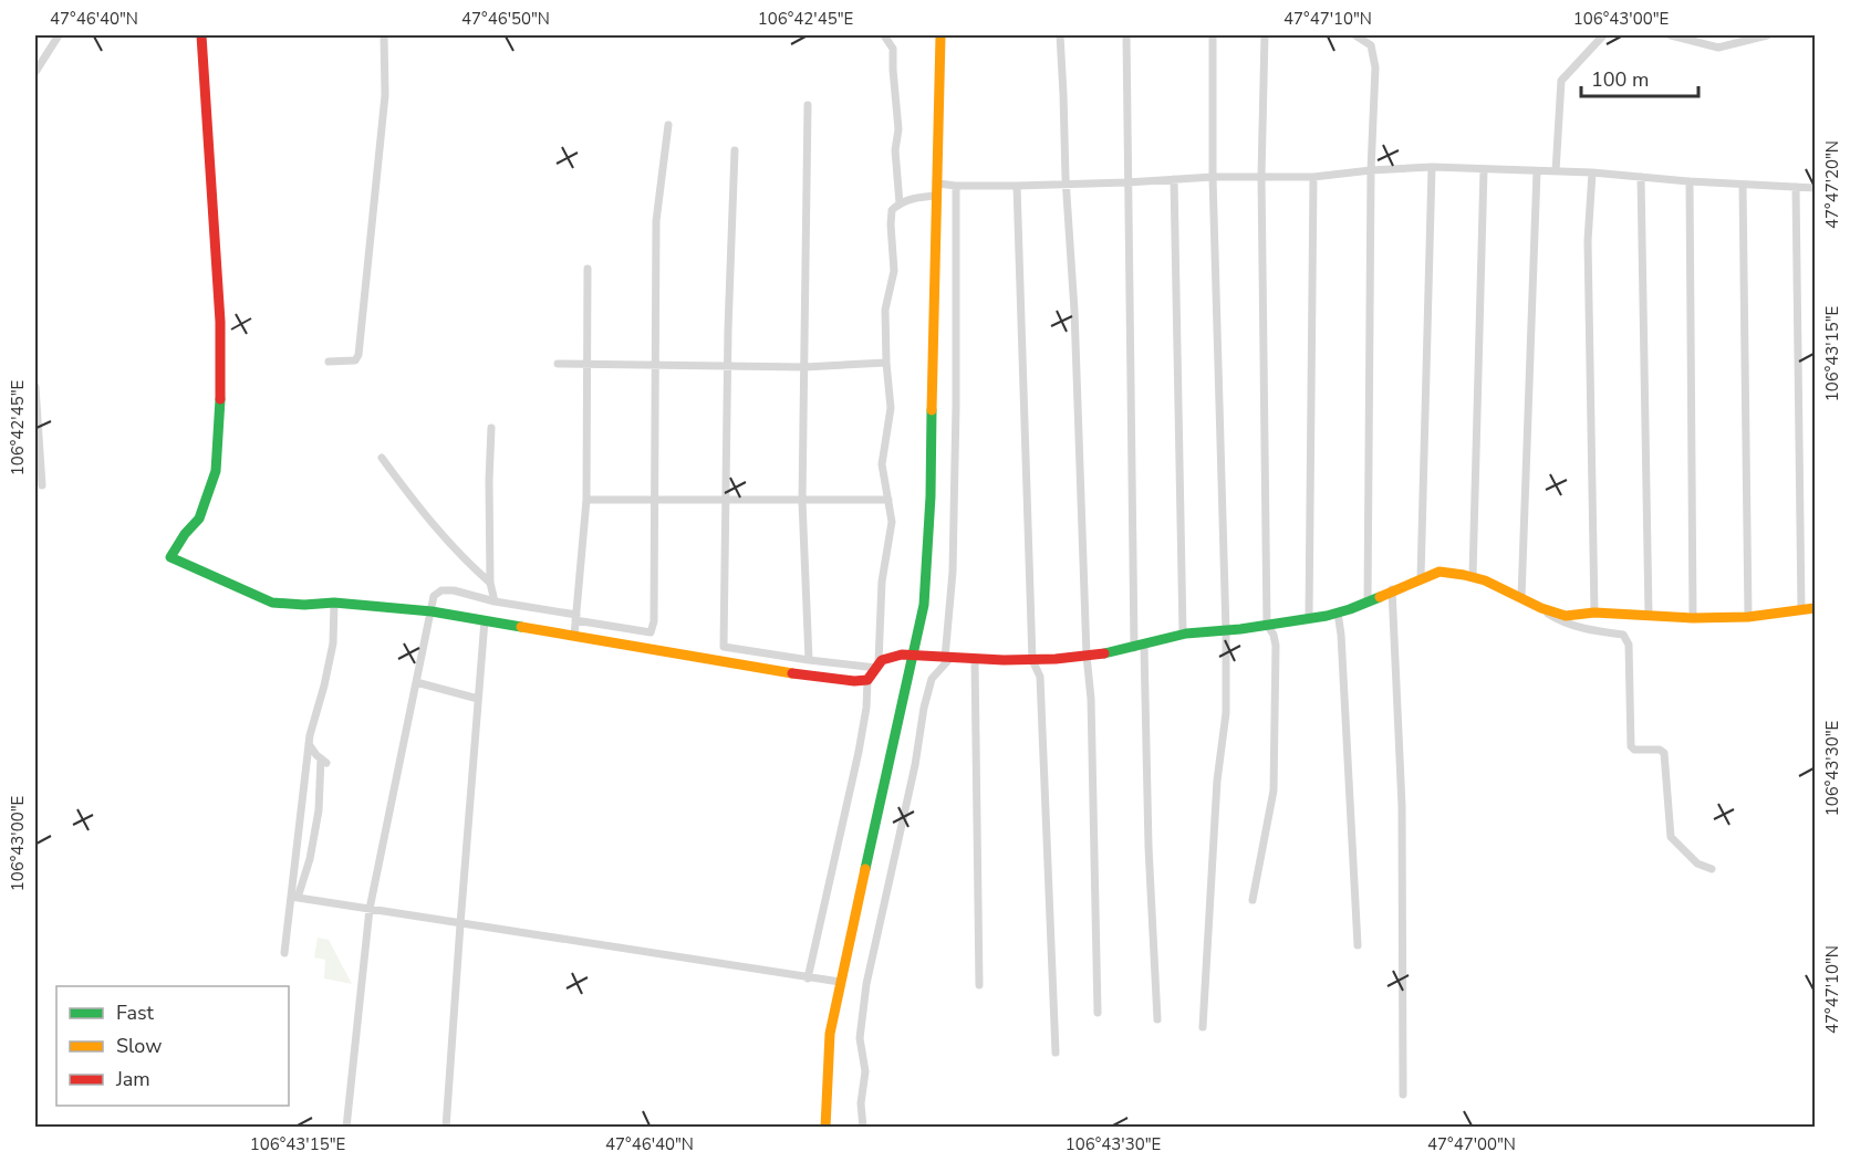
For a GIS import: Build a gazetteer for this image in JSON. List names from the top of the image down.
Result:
{
  "legend": ["Fast", "Slow", "Jam"],
  "scale_bar": "100 m",
  "coordinates": [
    "47°46'40\"N",
    "47°46'50\"N",
    "106°42'45\"E",
    "47°47'10\"N",
    "106°43'00\"E",
    "47°47'20\"N",
    "106°43'15\"E",
    "106°43'30\"E",
    "47°47'00\"N"
  ]
}
